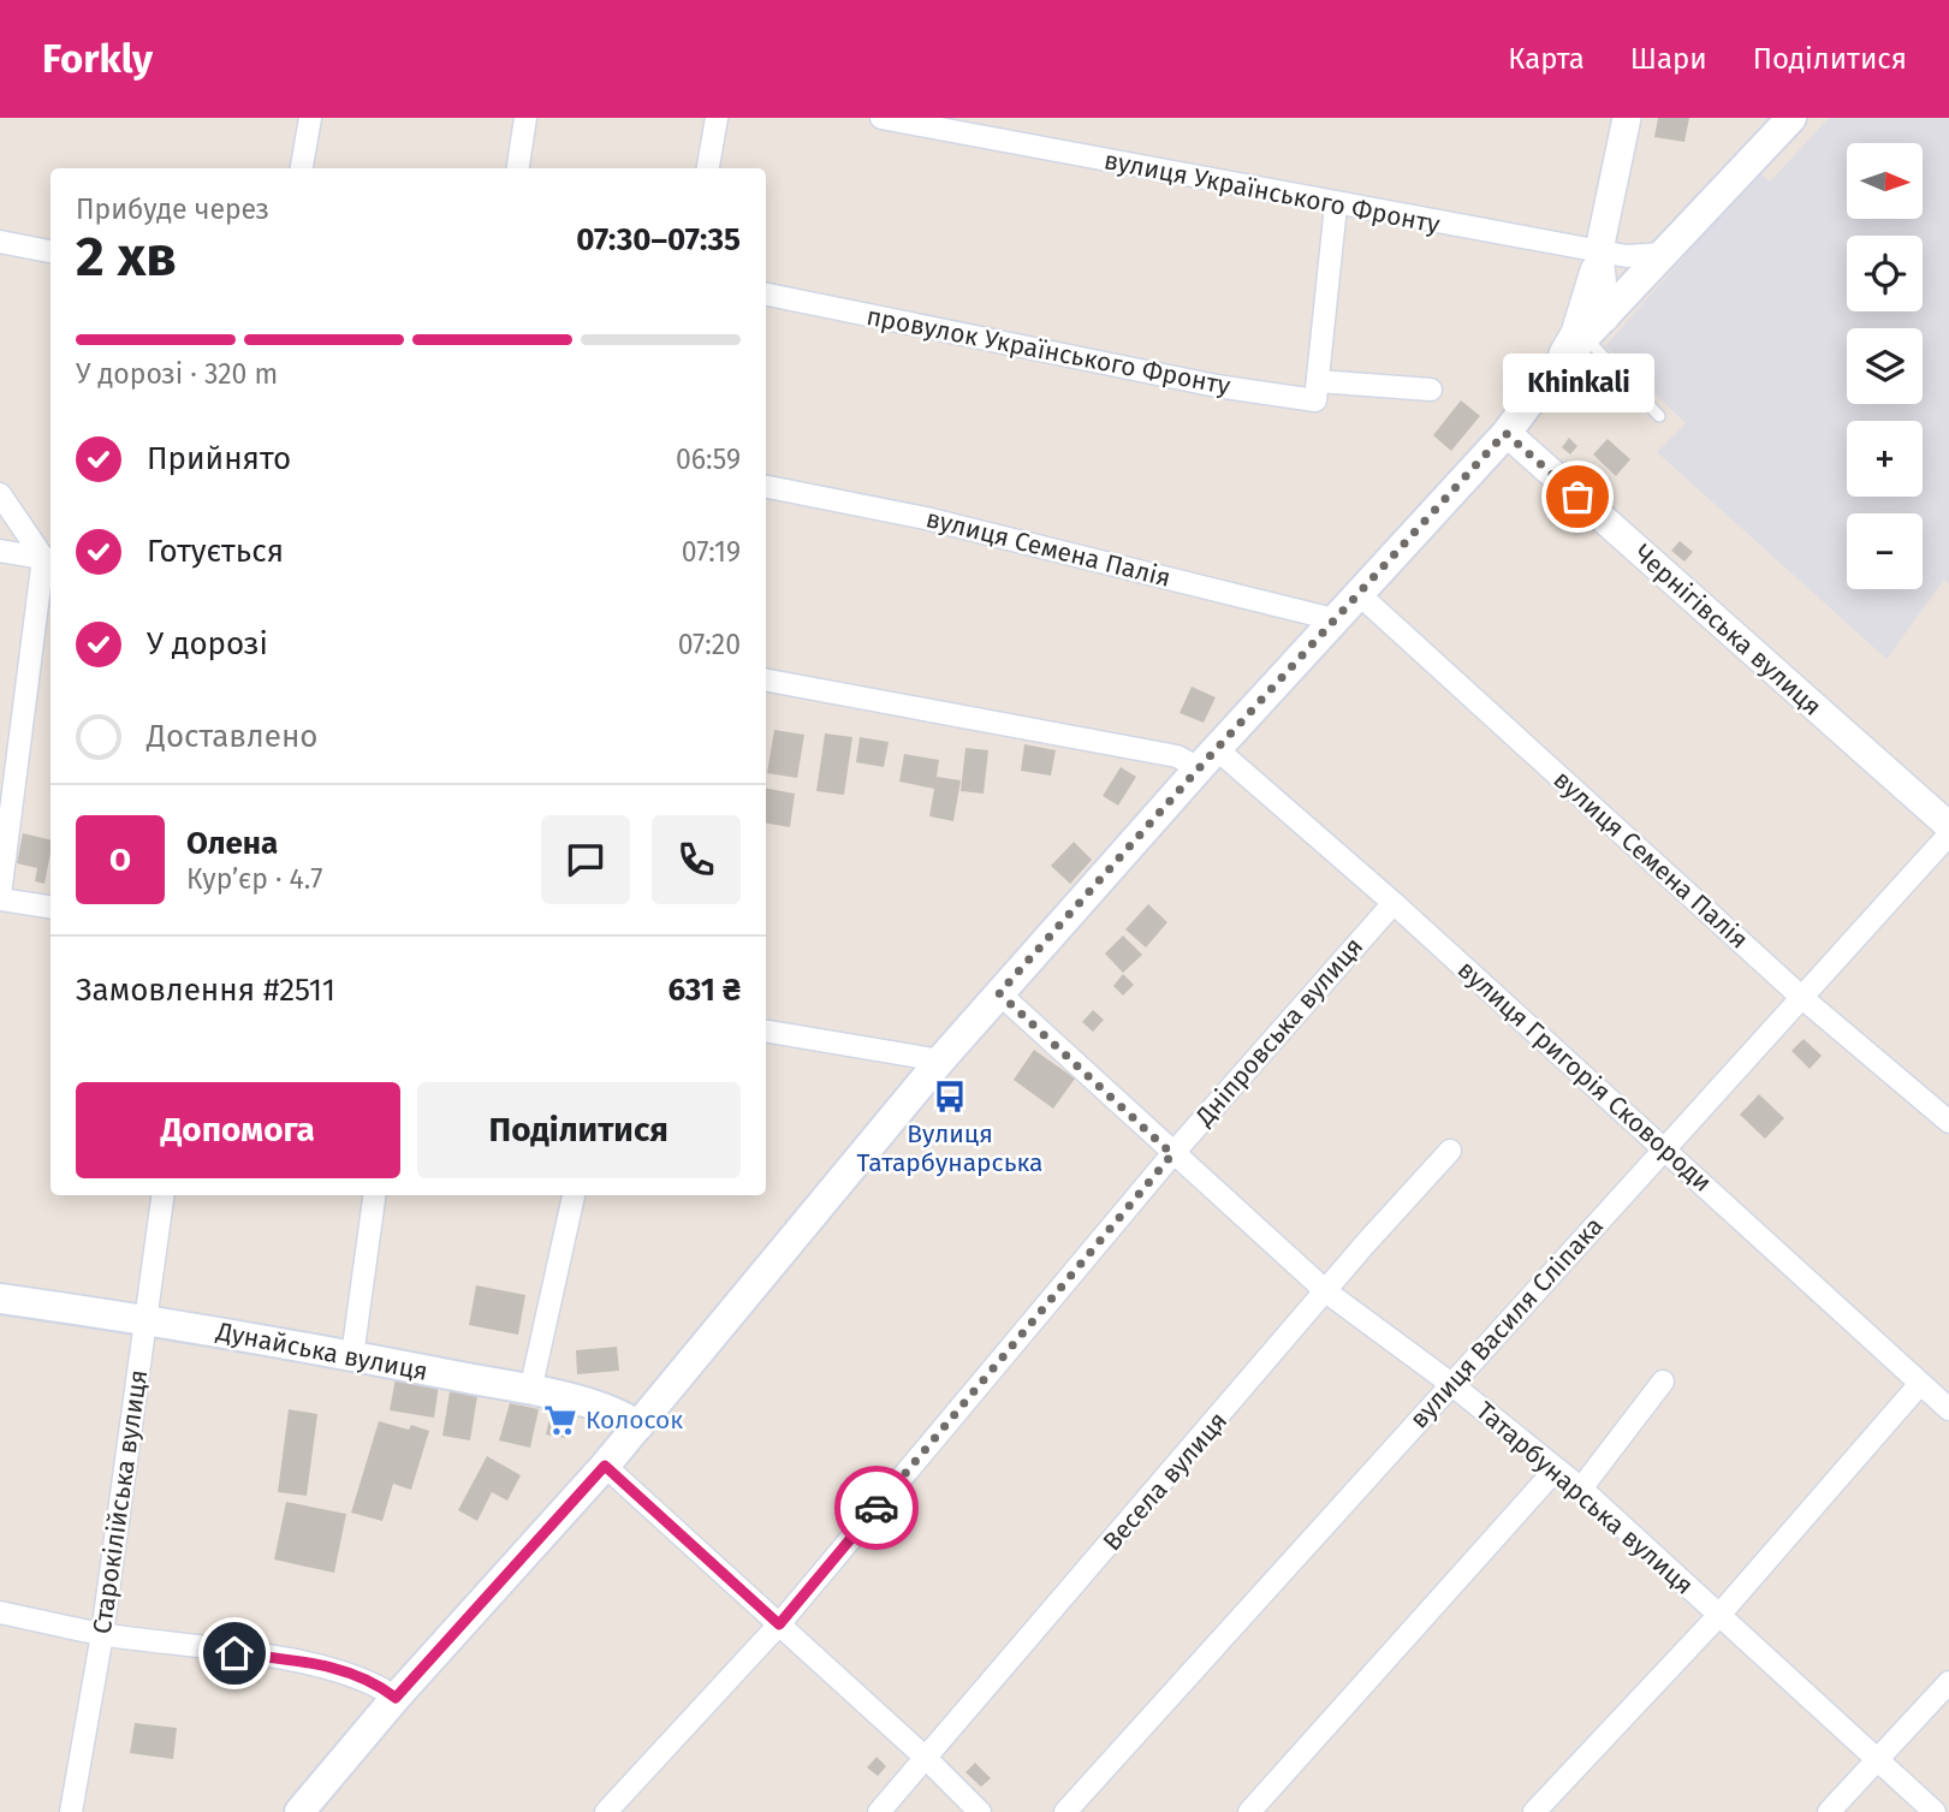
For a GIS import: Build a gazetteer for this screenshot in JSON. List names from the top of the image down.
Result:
{
  "streets": {
    "main road": ["Дунайська вулиця"],
    "street": [
      "вулиця Українського Фронту",
      "провулок Українського Фронту",
      "вулиця Семена Палія",
      "Чернігівська вулиця",
      "Дніпровська вулиця",
      "вулиця Григорія Сковороди",
      "вулиця Василя Сліпака",
      "Весела вулиця",
      "Татарбунарська вулиця",
      "Старокілійська вулиця"
    ]
  },
  "crossings": [
    ["вулиця Семена Палія", "вулиця Василя Сліпака"],
    ["Дніпровська вулиця", "вулиця Григорія Сковороди"],
    ["Дніпровська вулиця", "Татарбунарська вулиця"],
    ["вулиця Григорія Сковороди", "вулиця Василя Сліпака"],
    ["вулиця Василя Сліпака", "Татарбунарська вулиця"],
    ["Дунайська вулиця", "Старокілійська вулиця"],
    ["Весела вулиця", "Татарбунарська вулиця"]
  ],
  "places": {
    "other": ["Khinkali"],
    "bus stop": ["Вулиця Татарбунарська"],
    "supermarket": ["Колосок"]
  },
  "north": "right",
  "page": {
    "header": "Forkly",
    "nav": ["Карта", "Шари", "Поділитися"],
    "map_buttons": ["+", "−"],
    "heading": ["2 хв", "Прибуде через", "07:30–07:35"],
    "panel": [
      "Олена",
      "Кур’єр · 4.7",
      "Замовлення #2511",
      "631 ₴"
    ],
    "bar": "У дорозі · 320 m",
    "bubble": "Khinkali",
    "list": [
      ["Прийнято", "06:59"],
      ["Готується", "07:19"],
      ["У дорозі", "07:20"],
      "Доставлено"
    ],
    "round": "О",
    "buttons": ["Допомога", "Поділитися"]
  }
}
